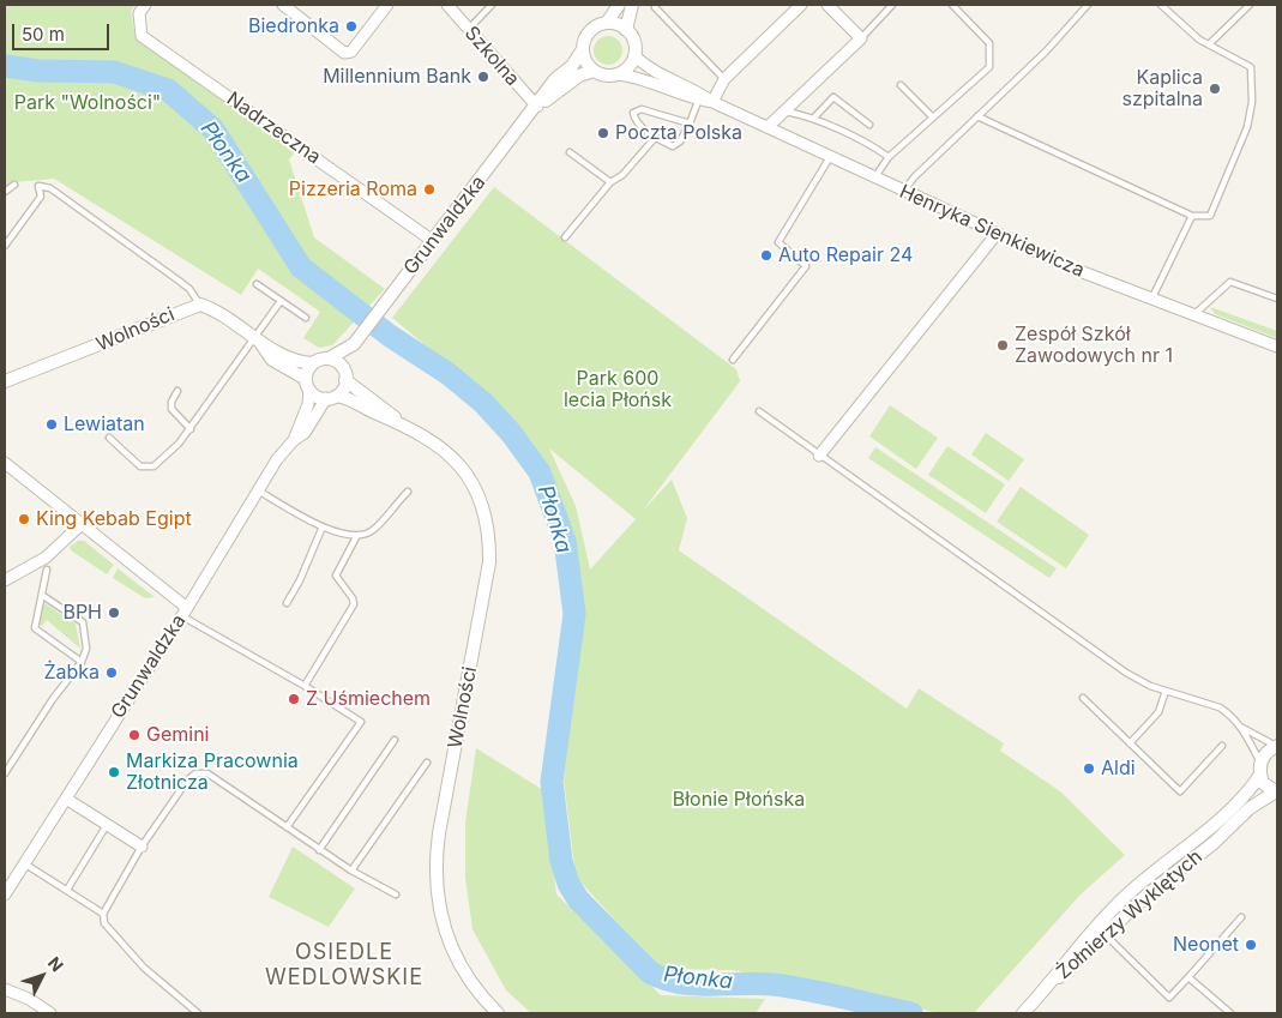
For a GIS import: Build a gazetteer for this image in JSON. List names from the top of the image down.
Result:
{
  "streets": {
    "street": [
      "Szkolna",
      "Nadrzeczna",
      "Grunwaldzka",
      "Henryka Sienkiewicza",
      "Wolności",
      "Żołnierzy Wyklętych"
    ]
  },
  "crossings": [
    ["Szkolna", "Grunwaldzka"],
    ["Nadrzeczna", "Grunwaldzka"],
    ["Grunwaldzka", "Henryka Sienkiewicza"],
    ["Grunwaldzka", "Wolności"]
  ],
  "districts": ["OSIEDLE WEDLOWSKIE"],
  "water": ["Płonka"],
  "parks": ["Park \"Wolności\"", "Park 600 lecia Płońsk", "Błonie Płońska"],
  "places": [
    "Biedronka",
    "Millennium Bank",
    "Kaplica szpitalna",
    "Poczta Polska",
    "Pizzeria Roma",
    "Auto Repair 24",
    "Zespół Szkół Zawodowych nr 1",
    "Lewiatan",
    "King Kebab Egipt",
    "BPH",
    "Żabka",
    "Z Uśmiechem",
    "Gemini",
    "Aldi",
    "Markiza Pracownia Złotnicza",
    "Neonet"
  ],
  "scale_bar": "50 m",
  "north": "top right"
}
